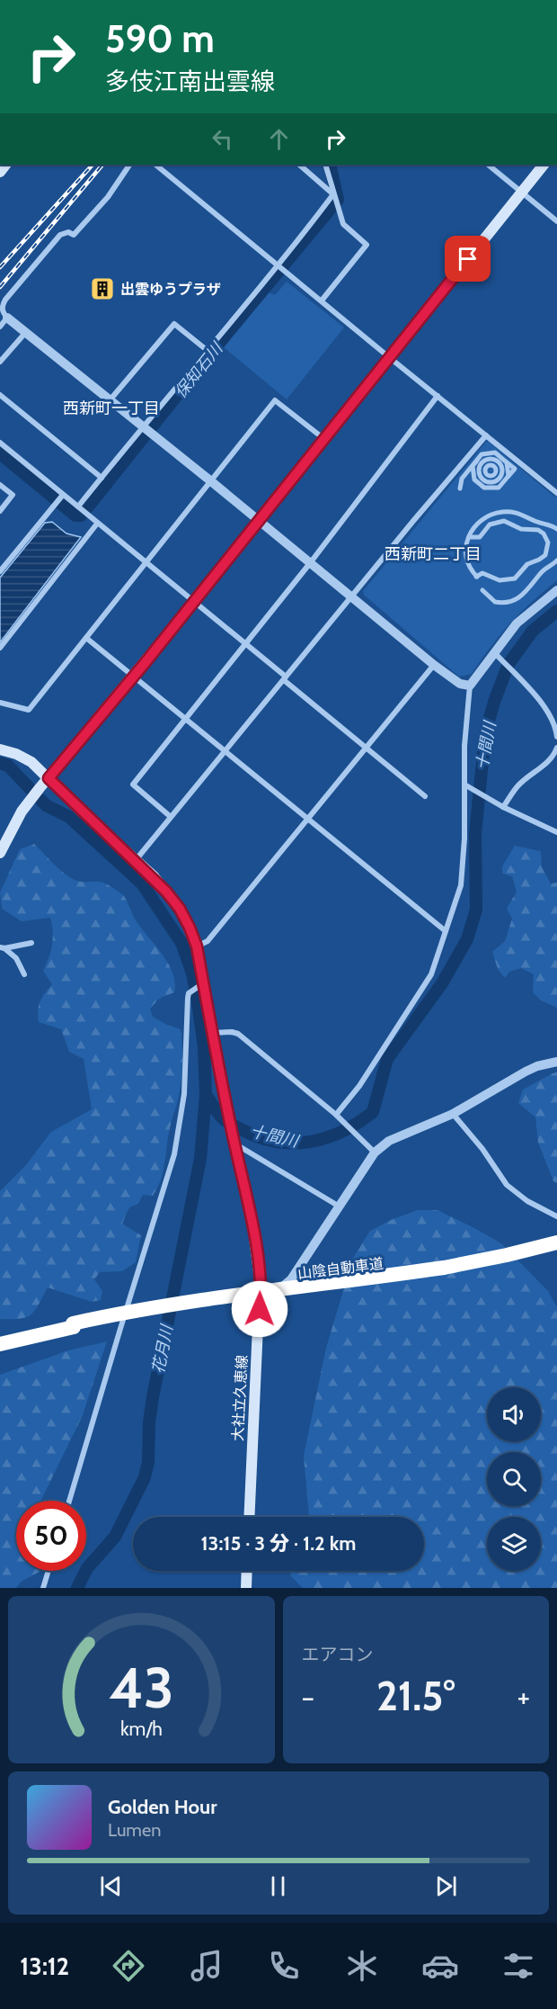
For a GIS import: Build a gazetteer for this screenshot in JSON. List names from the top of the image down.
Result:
{
  "streets": {
    "highway": ["山陰自動車道"],
    "main road": ["大社立久恵線"]
  },
  "districts": ["西新町一丁目", "西新町二丁目"],
  "water": ["保知石川", "十間川", "花月川"],
  "places": {
    "building": ["出雲ゆうプラザ"]
  },
  "page": {
    "turn": ["590 m", "多伎江南出雲線"],
    "limit": "50",
    "trip": "13:15 · 3 分 · 1.2 km",
    "tile": "エアコン",
    "heat": ["−", "21.5°", "+"],
    "song": ["Golden Hour", "Lumen"],
    "tabs": "13:12",
    "gauge": ["43", "km/h"]
  }
}
